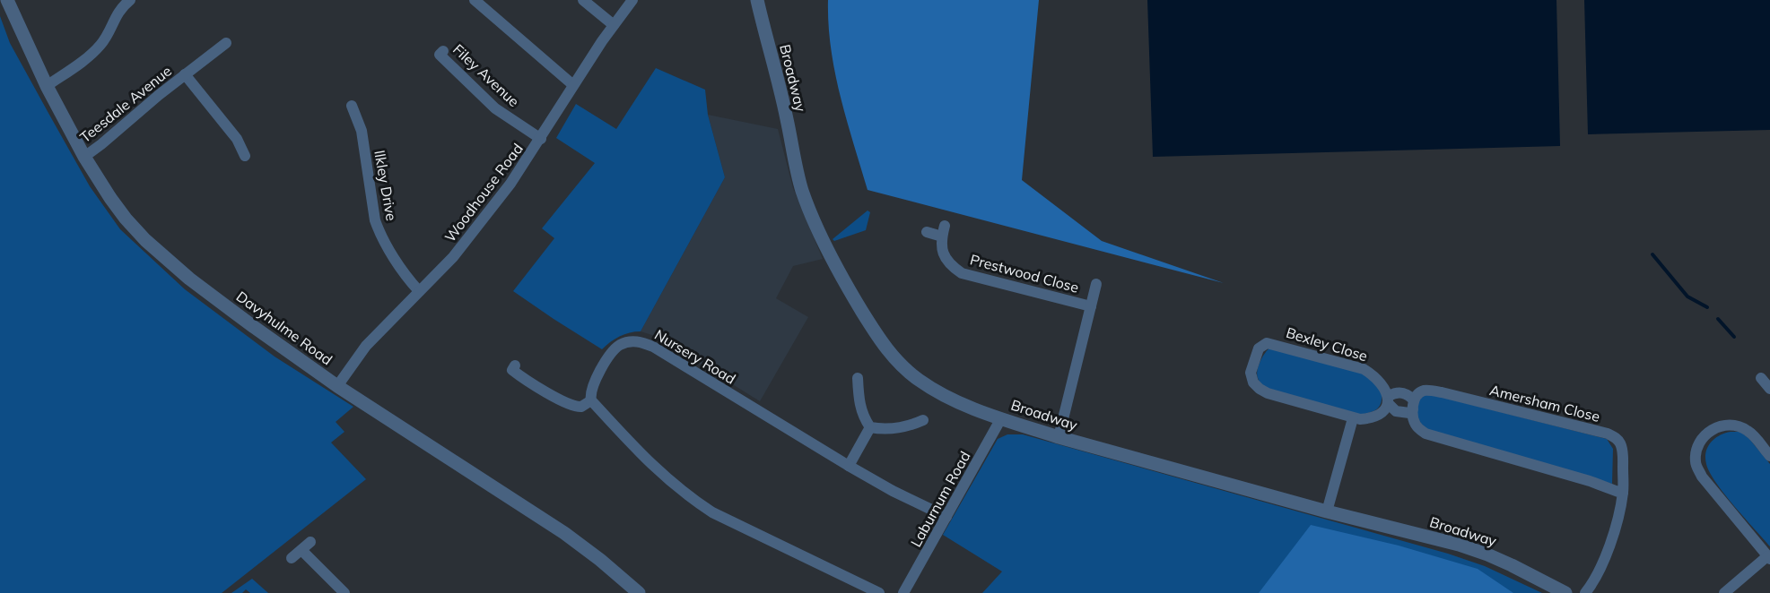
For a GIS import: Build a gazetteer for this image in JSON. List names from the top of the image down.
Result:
{
  "streets": {
    "street": [
      "Filey Avenue",
      "Broadway",
      "Teesdale Avenue",
      "Ilkley Drive",
      "Woodhouse Road",
      "Prestwood Close",
      "Davyhulme Road",
      "Bexley Close",
      "Nursery Road",
      "Amersham Close",
      "Laburnum Road"
    ]
  },
  "crossings": [
    ["Filey Avenue", "Woodhouse Road"],
    ["Broadway", "Prestwood Close"],
    ["Broadway", "Laburnum Road"],
    ["Teesdale Avenue", "Davyhulme Road"],
    ["Ilkley Drive", "Woodhouse Road"],
    ["Woodhouse Road", "Davyhulme Road"],
    ["Bexley Close", "Amersham Close"],
    ["Nursery Road", "Laburnum Road"]
  ]
}
